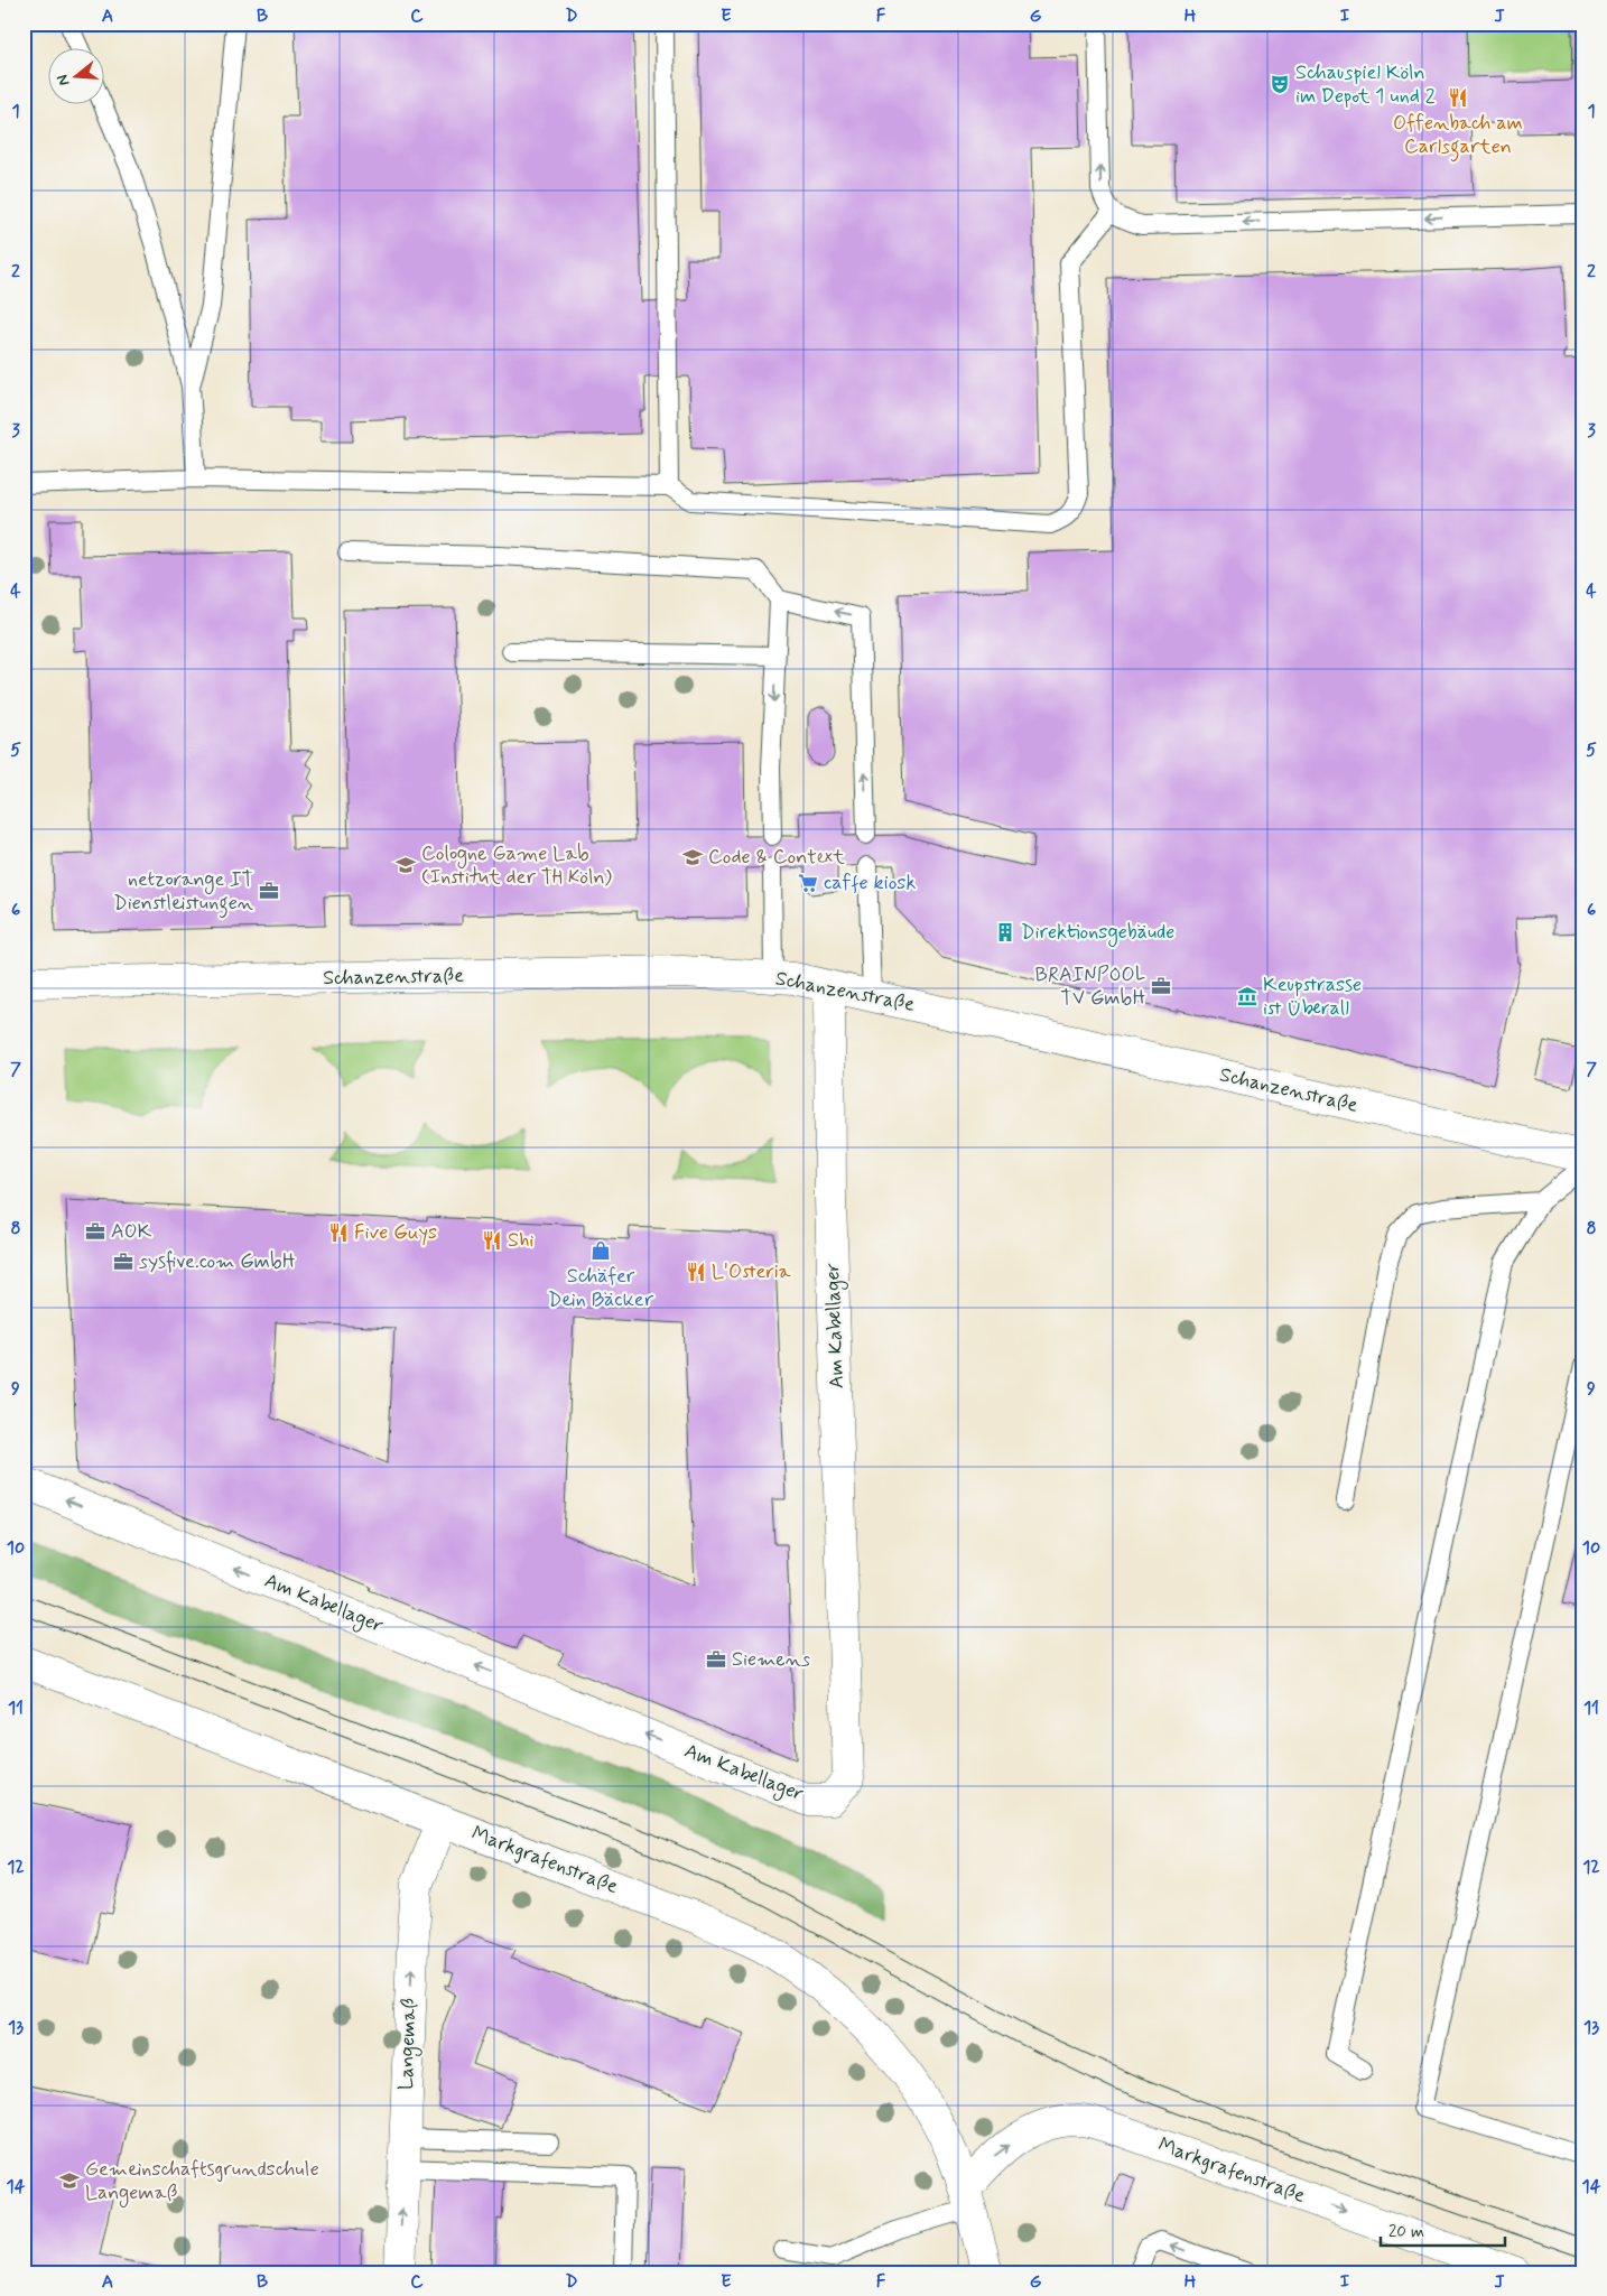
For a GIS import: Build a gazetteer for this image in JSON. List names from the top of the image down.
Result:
{
  "streets": {
    "street": [
      "Schanzenstraße",
      "Am Kabellager",
      "Markgrafenstraße",
      "Langemaß"
    ]
  },
  "crossings": [
    ["Schanzenstraße", "Am Kabellager"],
    ["Markgrafenstraße", "Langemaß"]
  ],
  "one_way": ["Langemaß"],
  "places": {
    "theatre": ["Schauspiel Köln im Depot 1 und 2"],
    "restaurant": [
      "Offenbach am Carlsgarten",
      "Five Guys",
      "Shi",
      "L'Osteria"
    ],
    "school or university": ["Code & Context", "Cologne Game Lab (Institut der TH Köln)", "Gemeinschaftsgrundschule Langemaß"],
    "supermarket": ["caffe kiosk"],
    "office": [
      "netzorange IT Dienstleistungen",
      "BRAINPOOL TV GmbH",
      "AOK",
      "sysfive.com GmbH",
      "Siemens"
    ],
    "building": ["Direktionsgebäude"],
    "museum": ["Keupstrasse ist Überall"],
    "shop": ["Schäfer Dein Bäcker"]
  },
  "scale_bar": "20 m",
  "north": "left",
  "grid": {
    "columns": [
      "A",
      "B",
      "C",
      "D",
      "E",
      "F",
      "G",
      "H",
      "I",
      "J"
    ],
    "rows": [
      "1",
      "2",
      "3",
      "4",
      "5",
      "6",
      "7",
      "8",
      "9",
      "10",
      "11",
      "12",
      "13",
      "14"
    ]
  }
}
